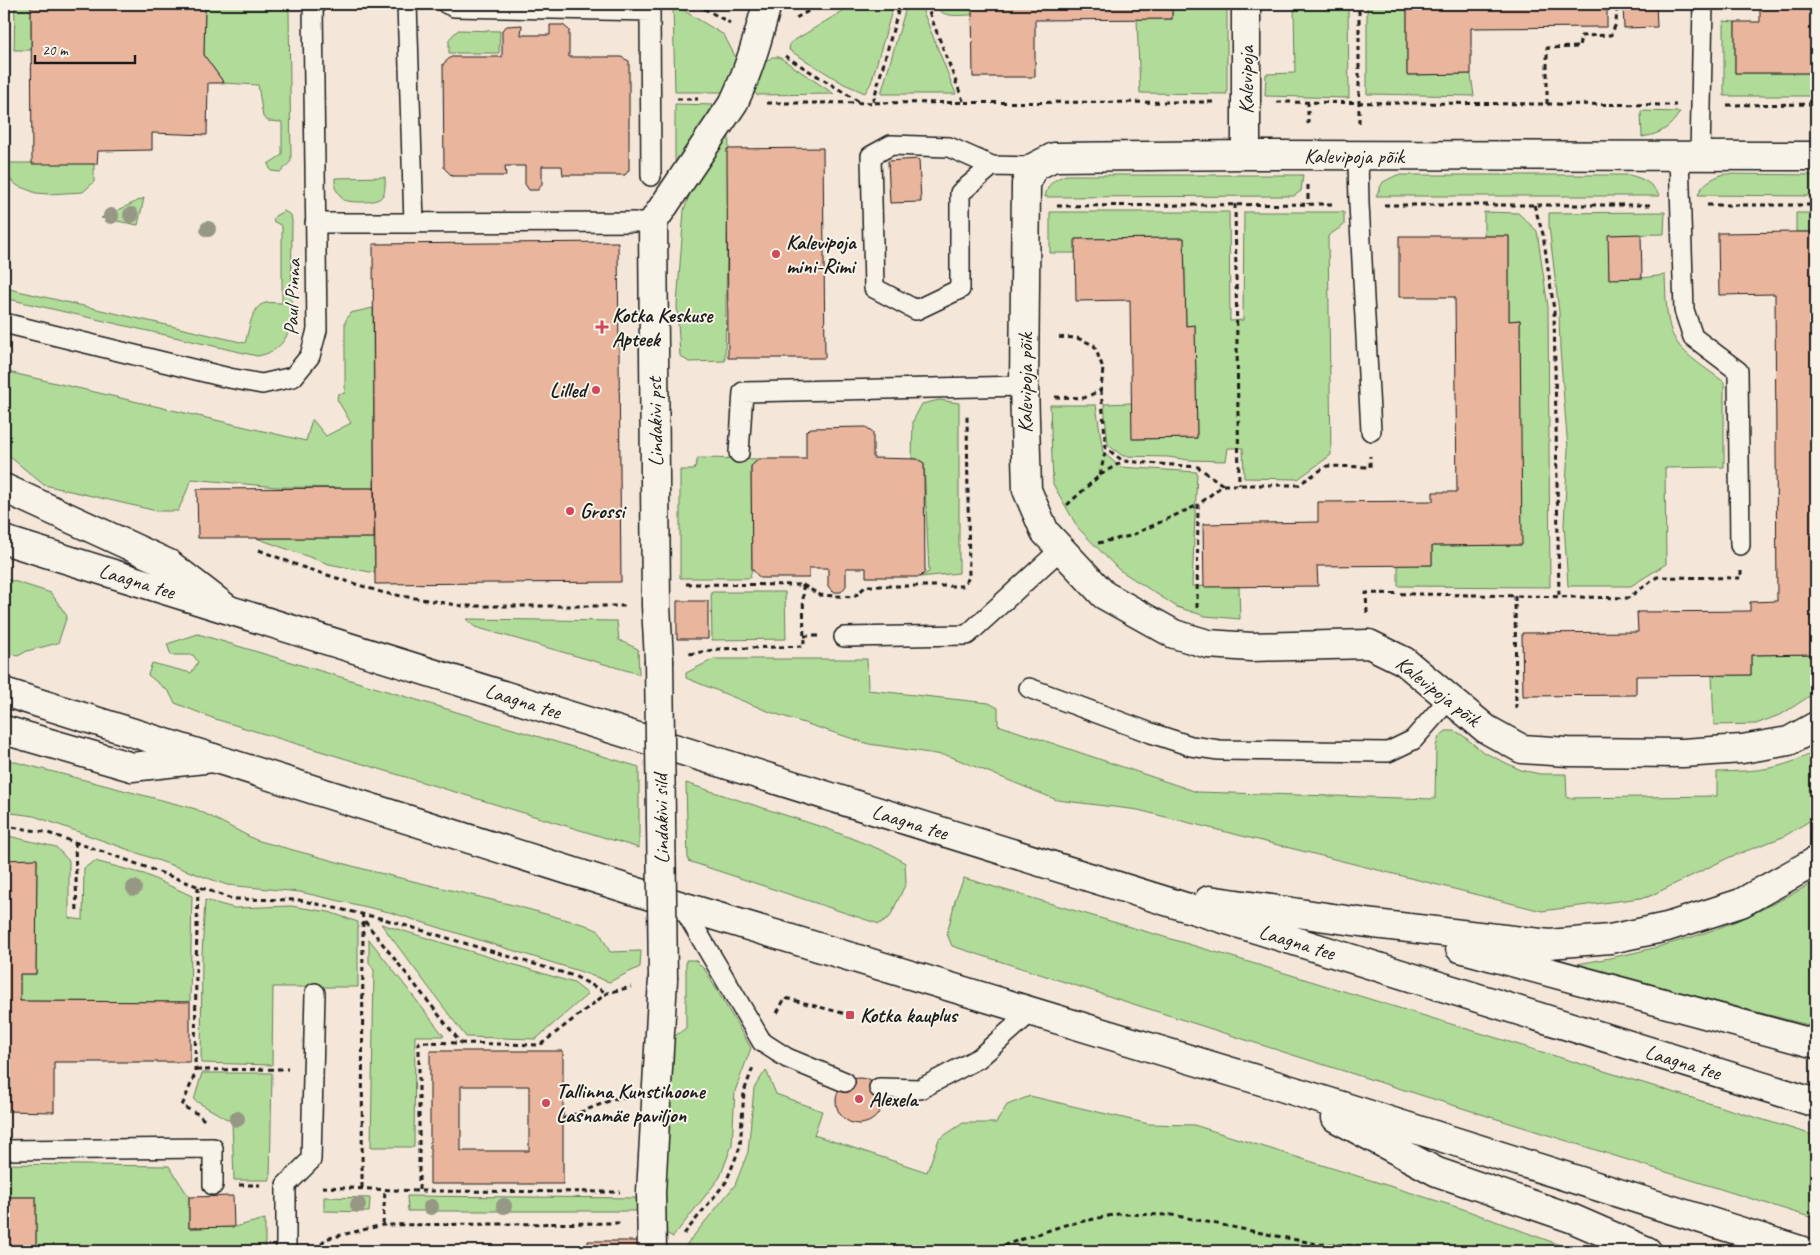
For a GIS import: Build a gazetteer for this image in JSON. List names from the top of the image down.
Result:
{
  "streets": {
    "main road": [
      "Kalevipoja",
      "Kalevipoja põik",
      "Lindakivi pst",
      "Laagna tee",
      "Lindakivi sild"
    ],
    "lane": ["Paul Pinna"]
  },
  "crossings": [
    ["Kalevipoja", "Kalevipoja põik"],
    ["Lindakivi pst", "Lindakivi sild"]
  ],
  "places": {
    "other": [
      "Kalevipoja mini-Rimi",
      "Lilled",
      "Grossi",
      "Alexela",
      "Tallinna Kunstihoone Lasnamäe paviljon"
    ],
    "health": ["Kotka Keskuse Apteek"],
    "transit": ["Kotka kauplus"]
  },
  "scale_bar": "20 m"
}
